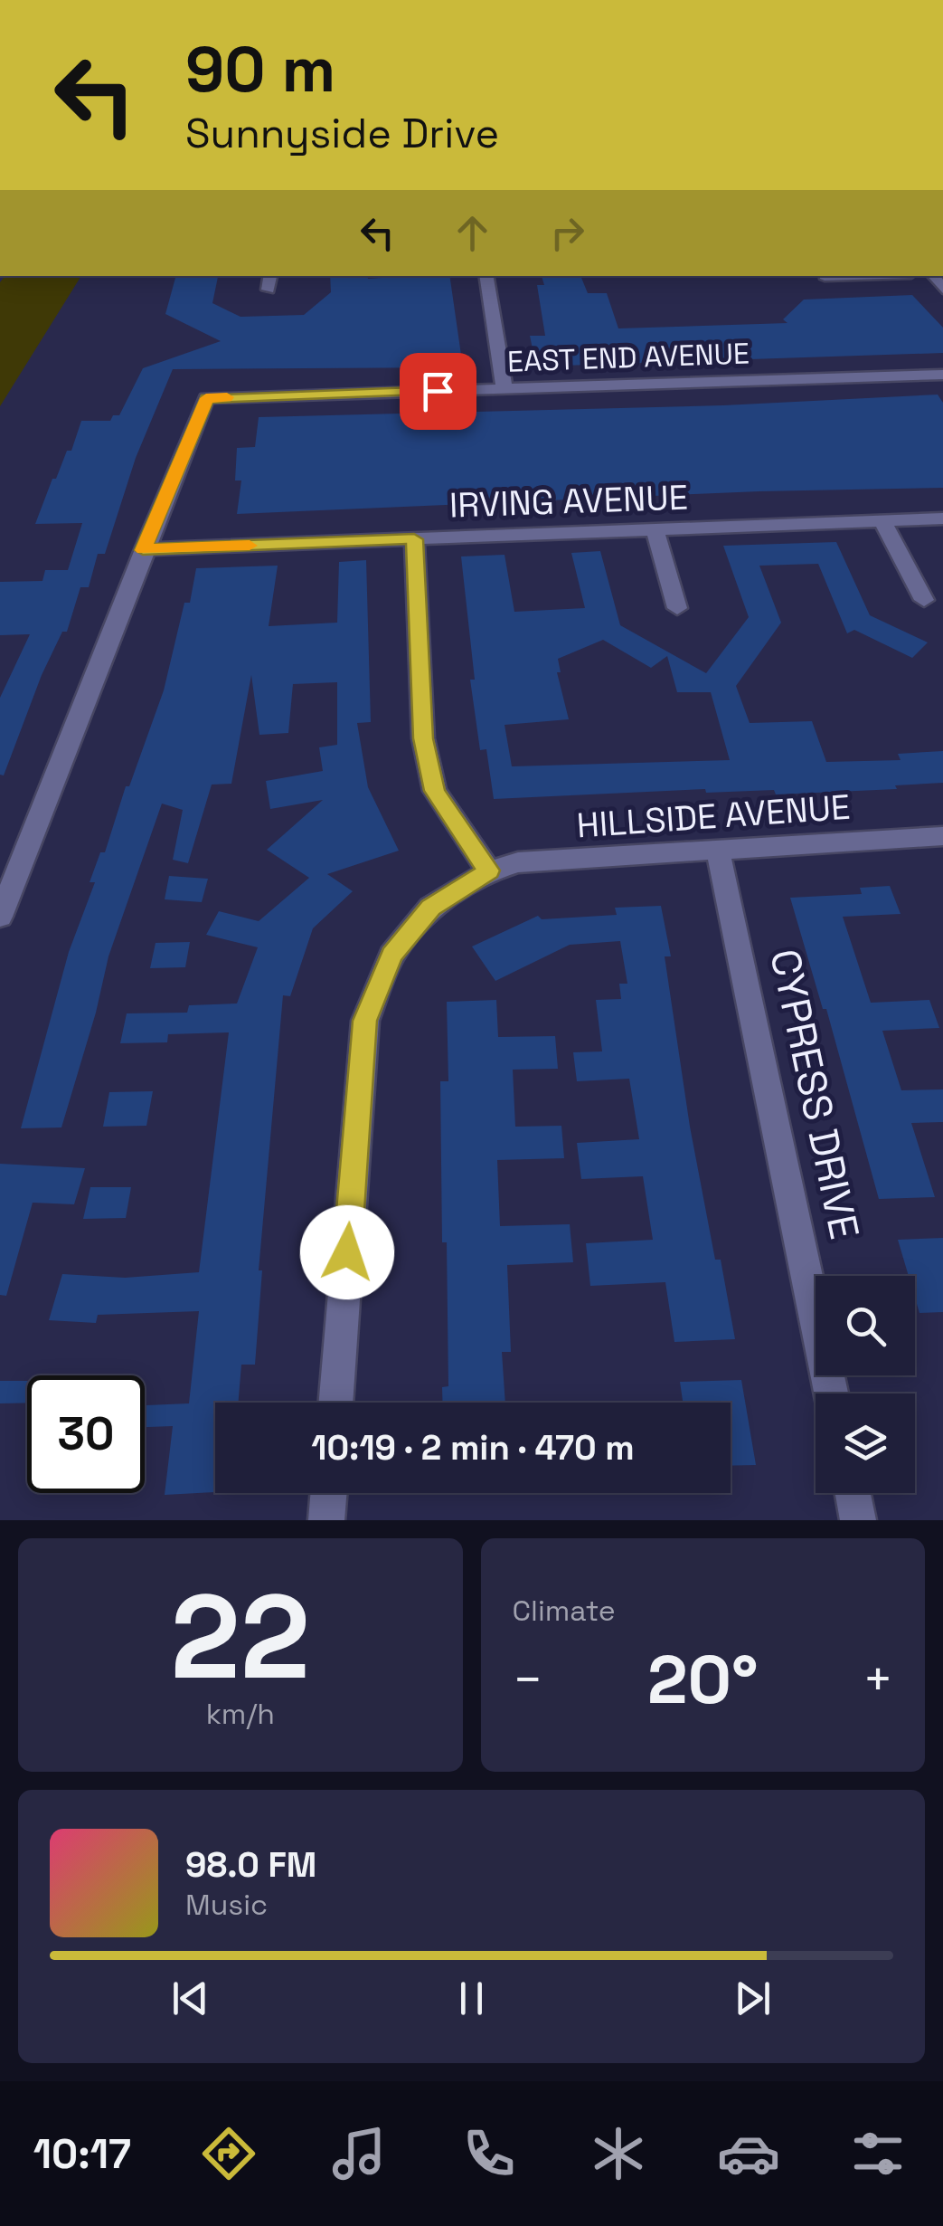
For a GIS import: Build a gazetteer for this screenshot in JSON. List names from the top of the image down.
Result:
{
  "streets": {
    "street": [
      "EAST END AVENUE",
      "IRVING AVENUE",
      "HILLSIDE AVENUE",
      "CYPRESS DRIVE"
    ]
  },
  "crossings": [
    ["EAST END AVENUE", "IRVING AVENUE"],
    ["HILLSIDE AVENUE", "CYPRESS DRIVE"]
  ],
  "page": {
    "turn": ["90 m", "Sunnyside Drive"],
    "limit": "30",
    "trip": "10:19 · 2 min · 470 m",
    "tile": [
      ["22", "km/h"],
      "Climate"
    ],
    "heat": ["−", "20°", "+"],
    "song": ["98.0 FM", "Music"],
    "tabs": "10:17"
  }
}
